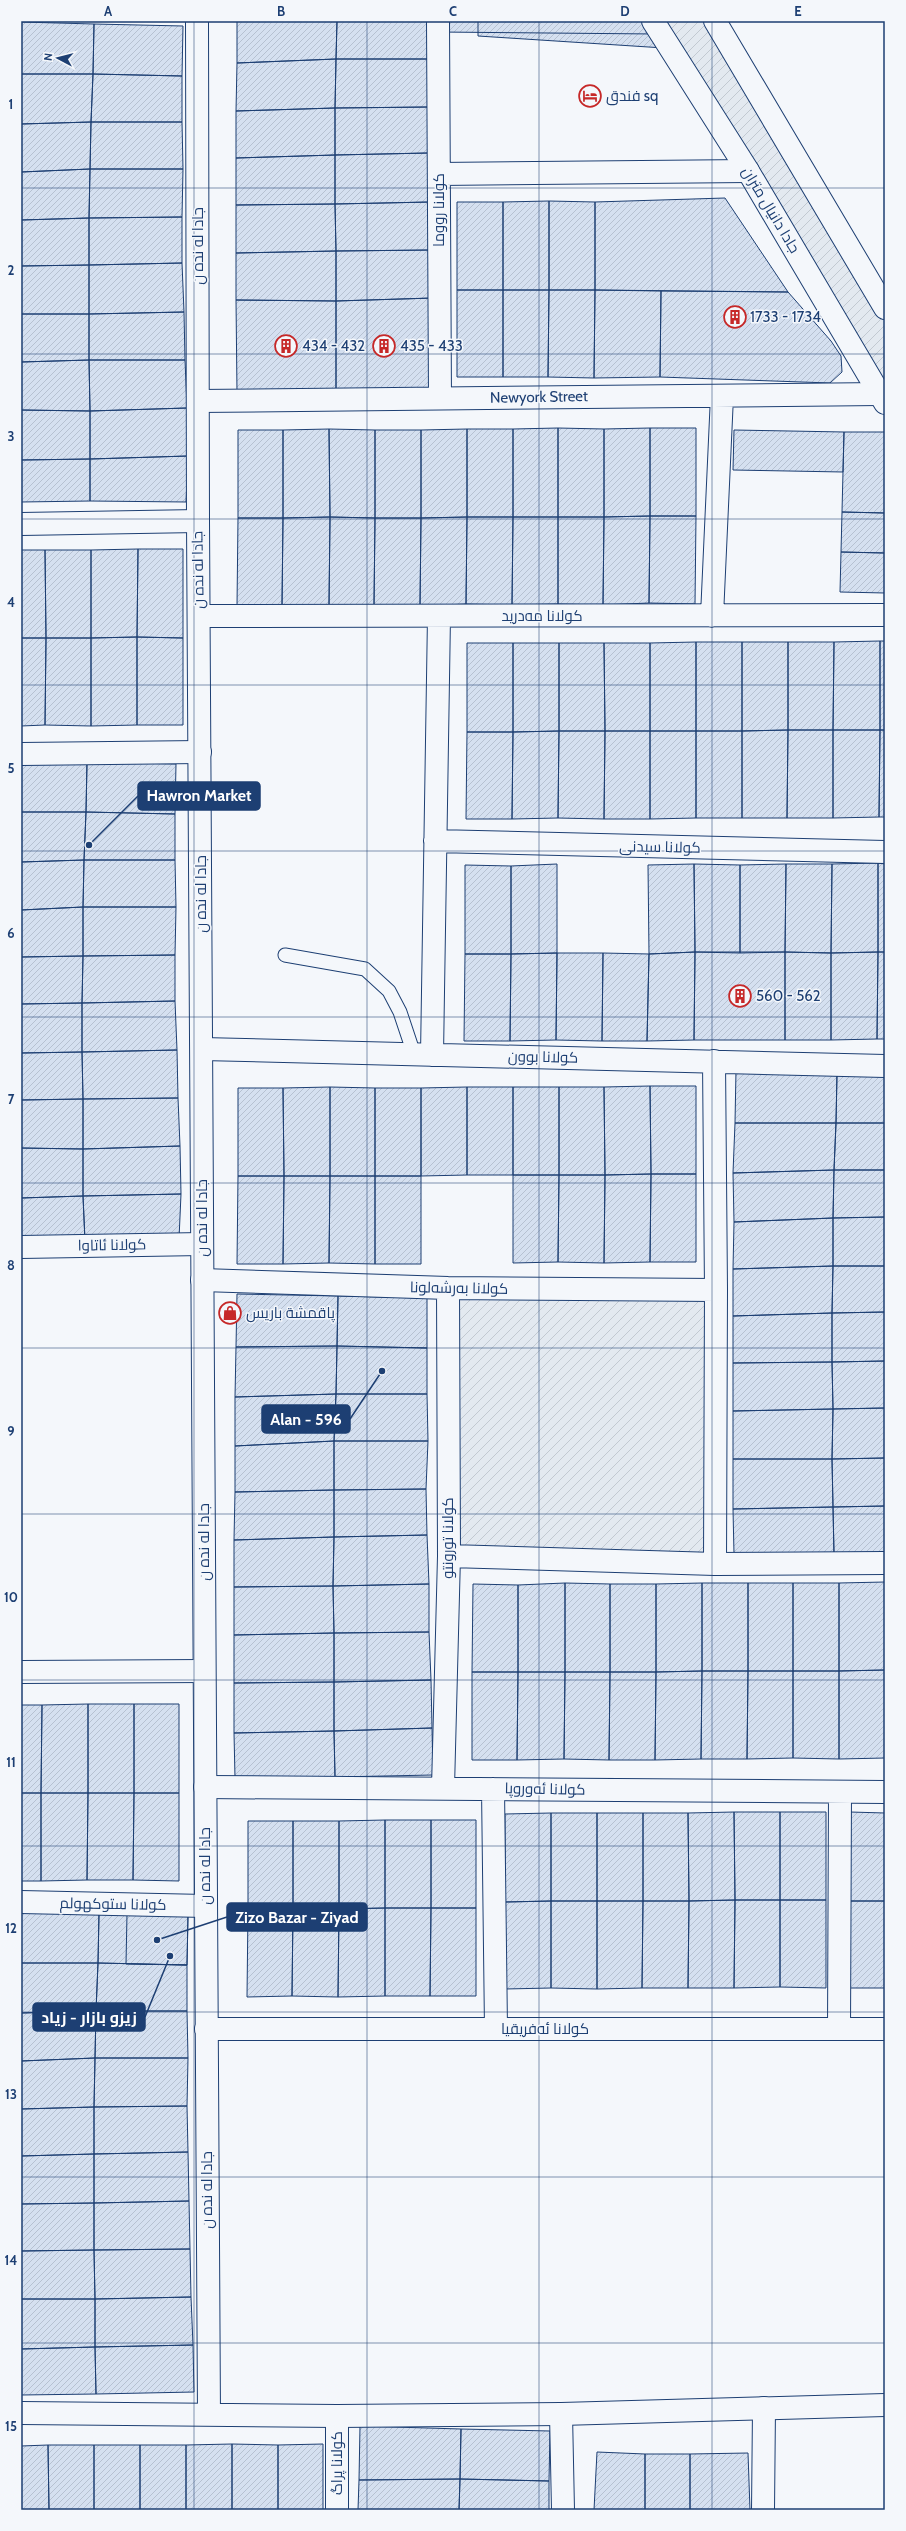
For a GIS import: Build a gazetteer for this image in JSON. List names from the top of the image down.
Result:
{
  "streets": {
    "street": [
      "كولانا رووما",
      "جادا دانيال متران",
      "جادا له نده ن",
      "Newyork Street",
      "كولانا مه‌درید",
      "كولانا سيدنى",
      "كولانا بوون",
      "كولانا ئاتاوا",
      "كولانا به‌رشه‌لونا",
      "كولانا تورونتو",
      "كولانا ئه‌وروپا",
      "كولانا ستوكهولم",
      "كولانا ئه‌فریقیا",
      "كولانا پراگ"
    ]
  },
  "crossings": [
    ["كولانا رووما", "Newyork Street"],
    ["جادا دانيال متران", "Newyork Street"],
    ["جادا له نده ن", "Newyork Street"],
    ["جادا له نده ن", "كولانا مه‌درید"],
    ["جادا له نده ن", "كولانا بوون"],
    ["جادا له نده ن", "كولانا ئاتاوا"],
    ["جادا له نده ن", "كولانا به‌رشه‌لونا"],
    ["جادا له نده ن", "كولانا ئه‌وروپا"],
    ["جادا له نده ن", "كولانا ستوكهولم"],
    ["جادا له نده ن", "كولانا ئه‌فریقیا"],
    ["كولانا به‌رشه‌لونا", "كولانا تورونتو"],
    ["كولانا تورونتو", "كولانا ئه‌وروپا"]
  ],
  "places": {
    "hotel": ["فندق sq"],
    "building": [
      "1733 - 1734",
      "434 - 432",
      "435 - 433",
      "560 - 562"
    ],
    "other": [
      "Hawron Market",
      "Alan - 596",
      "Zizo Bazar - Ziyad",
      "زيزو بازار - زياد"
    ],
    "shop": ["پاقمشة باريس"]
  },
  "north": "left",
  "grid": {
    "columns": [
      "A",
      "B",
      "C",
      "D",
      "E"
    ],
    "rows": [
      "1",
      "2",
      "3",
      "4",
      "5",
      "6",
      "7",
      "8",
      "9",
      "10",
      "11",
      "12",
      "13",
      "14",
      "15"
    ]
  }
}
